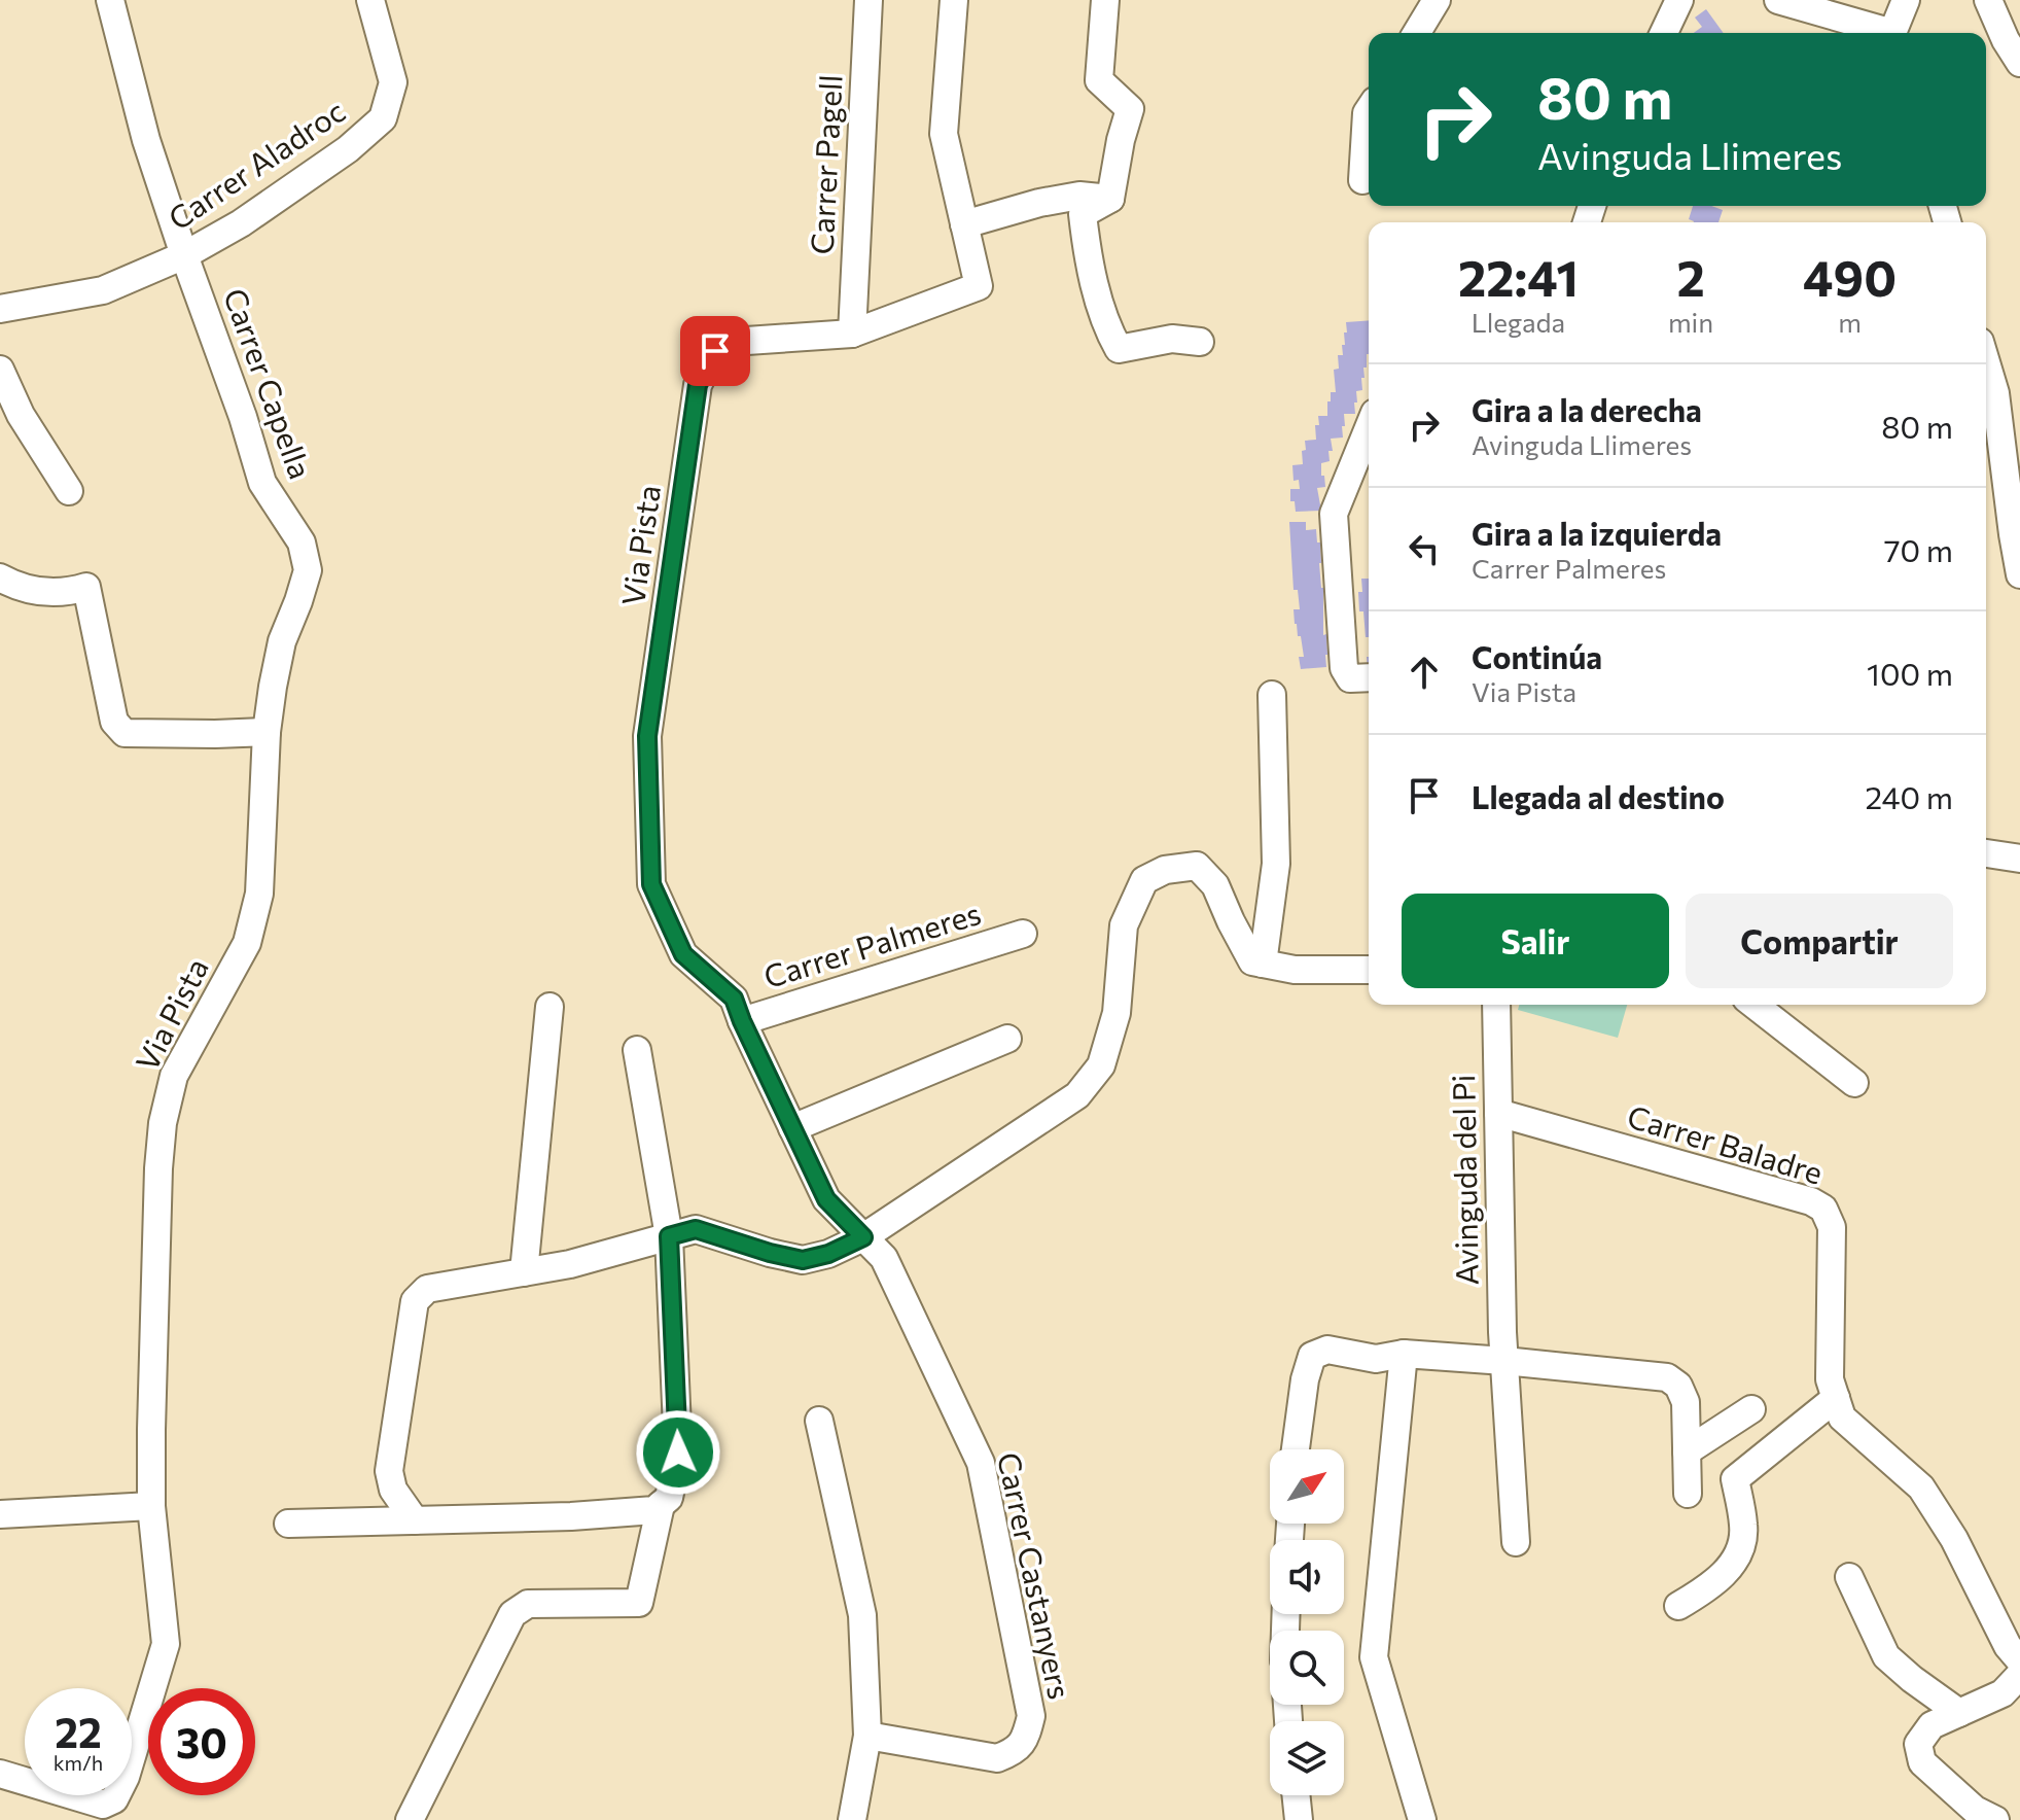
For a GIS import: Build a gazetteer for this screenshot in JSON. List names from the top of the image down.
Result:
{
  "streets": {
    "street": [
      "Carrer Pagell",
      "Carrer Aladroc",
      "Carrer Capella",
      "Via Pista",
      "Carrer Palmeres",
      "Carrer Baladre",
      "Avinguda del Pi",
      "Carrer Castanyers"
    ]
  },
  "crossings": [
    ["Carrer Pagell", "Via Pista"],
    ["Carrer Aladroc", "Carrer Capella"],
    ["Carrer Capella", "Via Pista"],
    ["Via Pista", "Carrer Palmeres"],
    ["Carrer Palmeres", "Carrer Castanyers"],
    ["Carrer Baladre", "Avinguda del Pi"]
  ],
  "north": "top right",
  "page": {
    "turn": ["80 m", "Avinguda Llimeres"],
    "eta": [
      "22:41",
      "Llegada",
      "2",
      "min",
      "490",
      "m"
    ],
    "list": [
      {
        "name": "Gira a la derecha",
        "note": "Avinguda Llimeres",
        "value": "80 m"
      },
      {
        "name": "Gira a la izquierda",
        "note": "Carrer Palmeres",
        "value": "70 m"
      },
      {
        "name": "Continúa",
        "note": "Via Pista",
        "value": "100 m"
      },
      {
        "name": "Llegada al destino",
        "value": "240 m"
      }
    ],
    "buttons": ["Salir", "Compartir"],
    "speed": "22 km/h",
    "limit": "30"
  }
}
